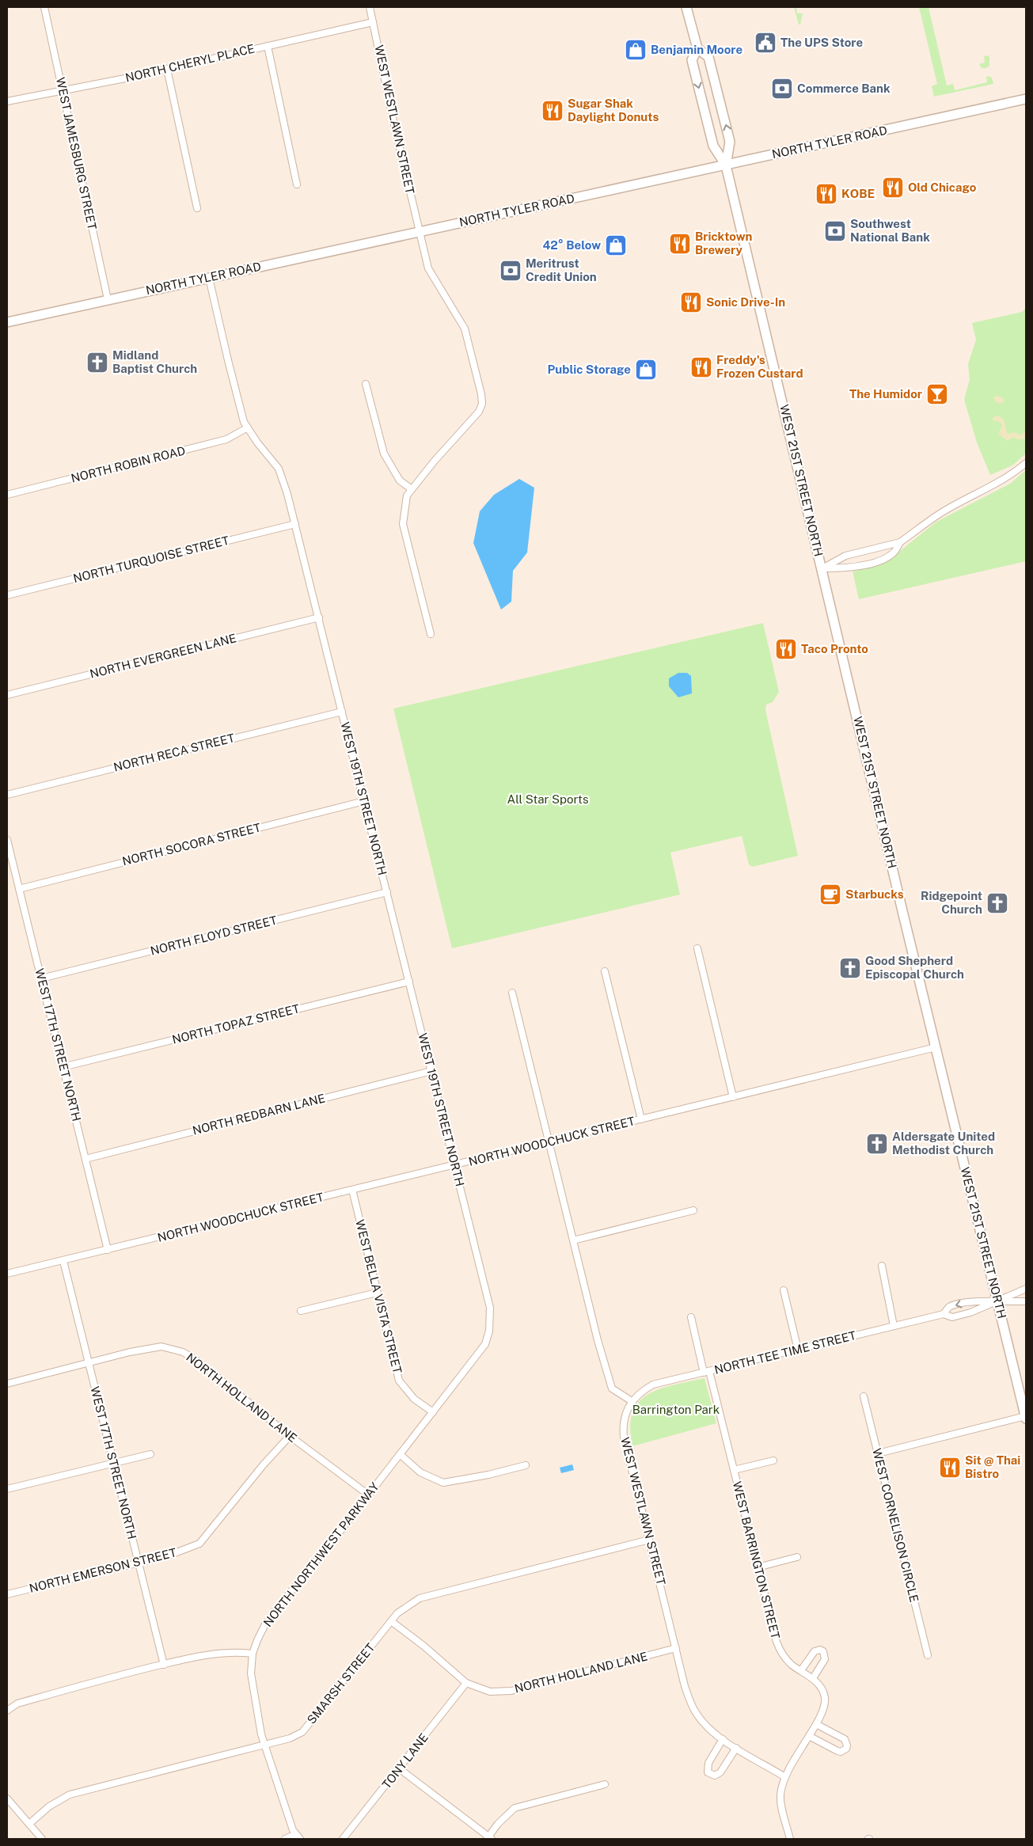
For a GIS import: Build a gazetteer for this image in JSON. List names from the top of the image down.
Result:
{
  "streets": {
    "main road": ["NORTH TYLER ROAD", "WEST 21ST STREET NORTH"],
    "street": [
      "NORTH CHERYL PLACE",
      "WEST WESTLAWN STREET",
      "WEST JAMESBURG STREET",
      "NORTH ROBIN ROAD",
      "NORTH TURQUOISE STREET",
      "NORTH EVERGREEN LANE",
      "NORTH RECA STREET",
      "WEST 19TH STREET NORTH",
      "NORTH SOCORA STREET",
      "NORTH FLOYD STREET",
      "NORTH TOPAZ STREET",
      "WEST 17TH STREET NORTH",
      "NORTH REDBARN LANE",
      "NORTH WOODCHUCK STREET",
      "WEST BELLA VISTA STREET",
      "NORTH TEE TIME STREET",
      "NORTH HOLLAND LANE",
      "WEST CORNELISON CIRCLE",
      "NORTH NORTHWEST PARKWAY",
      "WEST BARRINGTON STREET",
      "NORTH EMERSON STREET",
      "SMARSH STREET",
      "TONY LANE"
    ]
  },
  "crossings": [
    ["NORTH CHERYL PLACE", "WEST WESTLAWN STREET"],
    ["NORTH CHERYL PLACE", "WEST JAMESBURG STREET"],
    ["WEST WESTLAWN STREET", "NORTH TYLER ROAD"],
    ["WEST WESTLAWN STREET", "NORTH TEE TIME STREET"],
    ["WEST WESTLAWN STREET", "NORTH HOLLAND LANE"],
    ["WEST WESTLAWN STREET", "WEST BARRINGTON STREET"],
    ["WEST WESTLAWN STREET", "SMARSH STREET"],
    ["NORTH TYLER ROAD", "WEST JAMESBURG STREET"],
    ["NORTH TYLER ROAD", "WEST 21ST STREET NORTH"],
    ["NORTH TYLER ROAD", "WEST 19TH STREET NORTH"],
    ["NORTH ROBIN ROAD", "WEST 19TH STREET NORTH"],
    ["WEST 21ST STREET NORTH", "NORTH WOODCHUCK STREET"],
    ["WEST 21ST STREET NORTH", "NORTH TEE TIME STREET"],
    ["NORTH TURQUOISE STREET", "WEST 19TH STREET NORTH"],
    ["NORTH EVERGREEN LANE", "WEST 19TH STREET NORTH"],
    ["NORTH RECA STREET", "WEST 19TH STREET NORTH"],
    ["WEST 19TH STREET NORTH", "NORTH SOCORA STREET"],
    ["WEST 19TH STREET NORTH", "NORTH FLOYD STREET"],
    ["WEST 19TH STREET NORTH", "NORTH TOPAZ STREET"],
    ["WEST 19TH STREET NORTH", "NORTH REDBARN LANE"],
    ["WEST 19TH STREET NORTH", "NORTH WOODCHUCK STREET"],
    ["WEST 19TH STREET NORTH", "NORTH NORTHWEST PARKWAY"],
    ["NORTH SOCORA STREET", "WEST 17TH STREET NORTH"],
    ["NORTH FLOYD STREET", "WEST 17TH STREET NORTH"],
    ["NORTH TOPAZ STREET", "WEST 17TH STREET NORTH"],
    ["WEST 17TH STREET NORTH", "NORTH REDBARN LANE"],
    ["WEST 17TH STREET NORTH", "NORTH WOODCHUCK STREET"],
    ["WEST 17TH STREET NORTH", "NORTH HOLLAND LANE"],
    ["WEST 17TH STREET NORTH", "NORTH EMERSON STREET"],
    ["NORTH WOODCHUCK STREET", "WEST BELLA VISTA STREET"],
    ["WEST BELLA VISTA STREET", "NORTH NORTHWEST PARKWAY"],
    ["NORTH TEE TIME STREET", "WEST BARRINGTON STREET"],
    ["NORTH HOLLAND LANE", "NORTH NORTHWEST PARKWAY"],
    ["NORTH HOLLAND LANE", "NORTH EMERSON STREET"],
    ["NORTH HOLLAND LANE", "SMARSH STREET"],
    ["NORTH HOLLAND LANE", "TONY LANE"]
  ],
  "parks": ["All Star Sports", "Barrington Park"],
  "places": {
    "public building": ["The UPS Store"],
    "shop": ["Benjamin Moore", "42° Below", "Public Storage"],
    "bank": ["Commerce Bank", "Southwest National Bank", "Meritrust Credit Union"],
    "restaurant": [
      "Sugar Shak Daylight Donuts",
      "Old Chicago",
      "KOBE",
      "Bricktown Brewery",
      "Sonic Drive-In",
      "Freddy's Frozen Custard",
      "Taco Pronto",
      "Sit @ Thai Bistro"
    ],
    "church": [
      "Midland Baptist Church",
      "Ridgepoint Church",
      "Good Shepherd Episcopal Church",
      "Aldersgate United Methodist Church"
    ],
    "bar": ["The Humidor"],
    "cafe": ["Starbucks"]
  }
}
